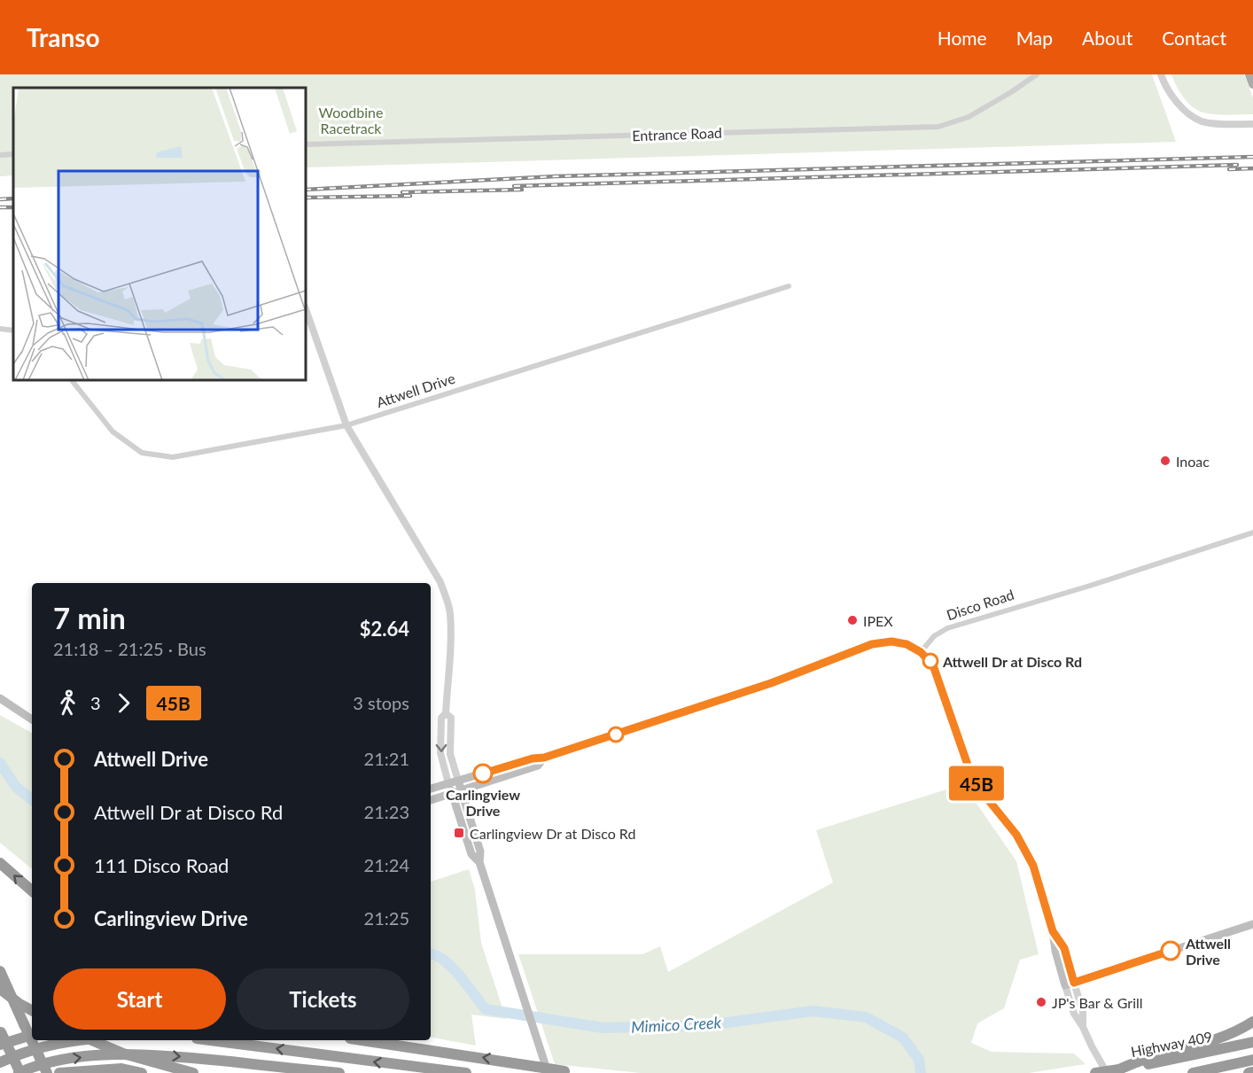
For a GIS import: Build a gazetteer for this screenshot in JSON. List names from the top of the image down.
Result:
{
  "streets": {
    "highway": ["Highway 409"],
    "street": ["Entrance Road", "Attwell Drive", "Disco Road"]
  },
  "water": ["Mimico Creek"],
  "parks": ["Woodbine Racetrack"],
  "places": {
    "other": [
      "Inoac",
      "IPEX",
      "Attwell Dr at Disco Rd",
      "Carlingview Drive",
      "Attwell Drive",
      "JP's Bar & Grill"
    ],
    "transit": ["Carlingview Dr at Disco Rd"]
  },
  "lines": ["bus line 45B"],
  "page": {
    "header": "Transo",
    "nav": [
      "Home",
      "Map",
      "About",
      "Contact"
    ],
    "on_map": "45B",
    "heading": ["7 min", "21:18 – 21:25 · Bus", "$2.64"],
    "legs": ["3", "45B", "3 stops"],
    "list": [
      {
        "name": "Attwell Drive",
        "value": "21:21"
      },
      {
        "name": "Attwell Dr at Disco Rd",
        "value": "21:23"
      },
      {
        "name": "111 Disco Road",
        "value": "21:24"
      },
      {
        "name": "Carlingview Drive",
        "value": "21:25"
      }
    ],
    "buttons": ["Start", "Tickets"]
  }
}
